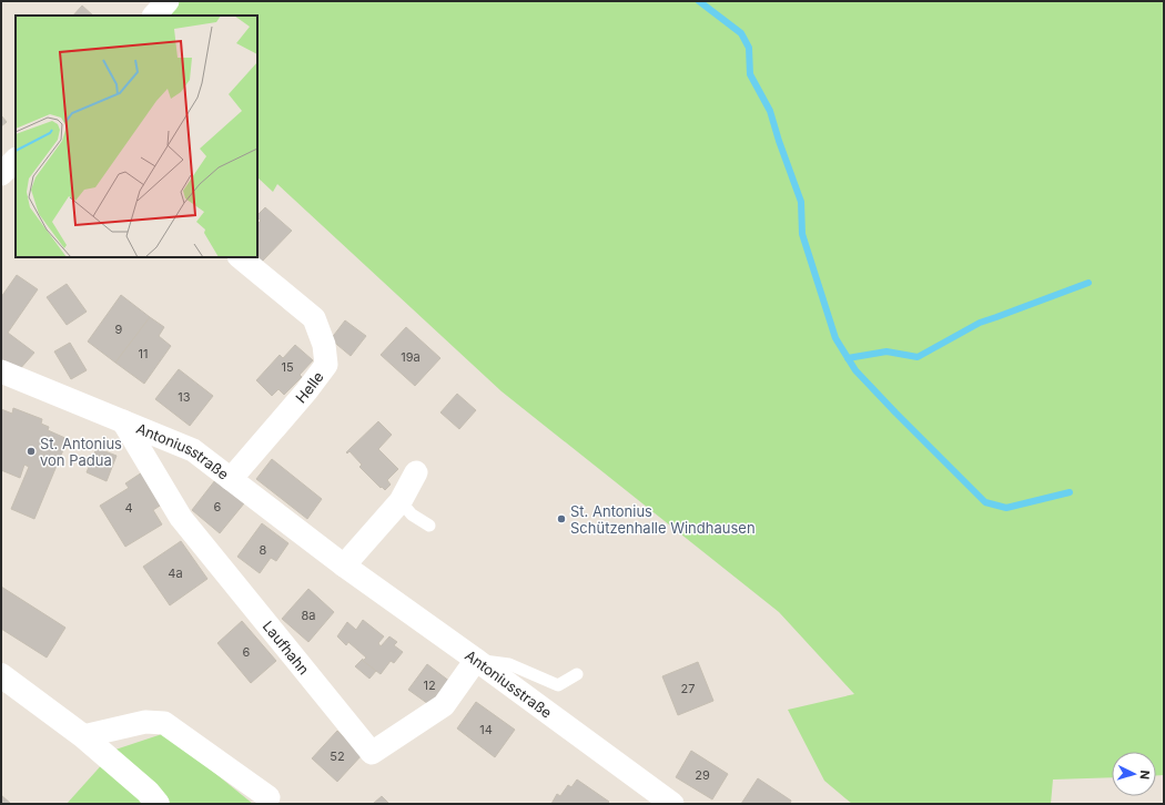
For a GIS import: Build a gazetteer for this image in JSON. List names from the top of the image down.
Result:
{
  "streets": {
    "street": ["Helle", "Antoniusstraße", "Laufhahn"]
  },
  "crossings": [
    ["Helle", "Antoniusstraße"],
    ["Antoniusstraße", "Laufhahn"]
  ],
  "places": ["St. Antonius von Padua", "St. Antonius Schützenhalle Windhausen"],
  "house_numbers": [
    "9",
    "11",
    "19a",
    "15",
    "13",
    "6",
    "4",
    "8",
    "4a",
    "8a",
    "6",
    "12",
    "27",
    "14",
    "52",
    "29"
  ],
  "north": "right"
}
